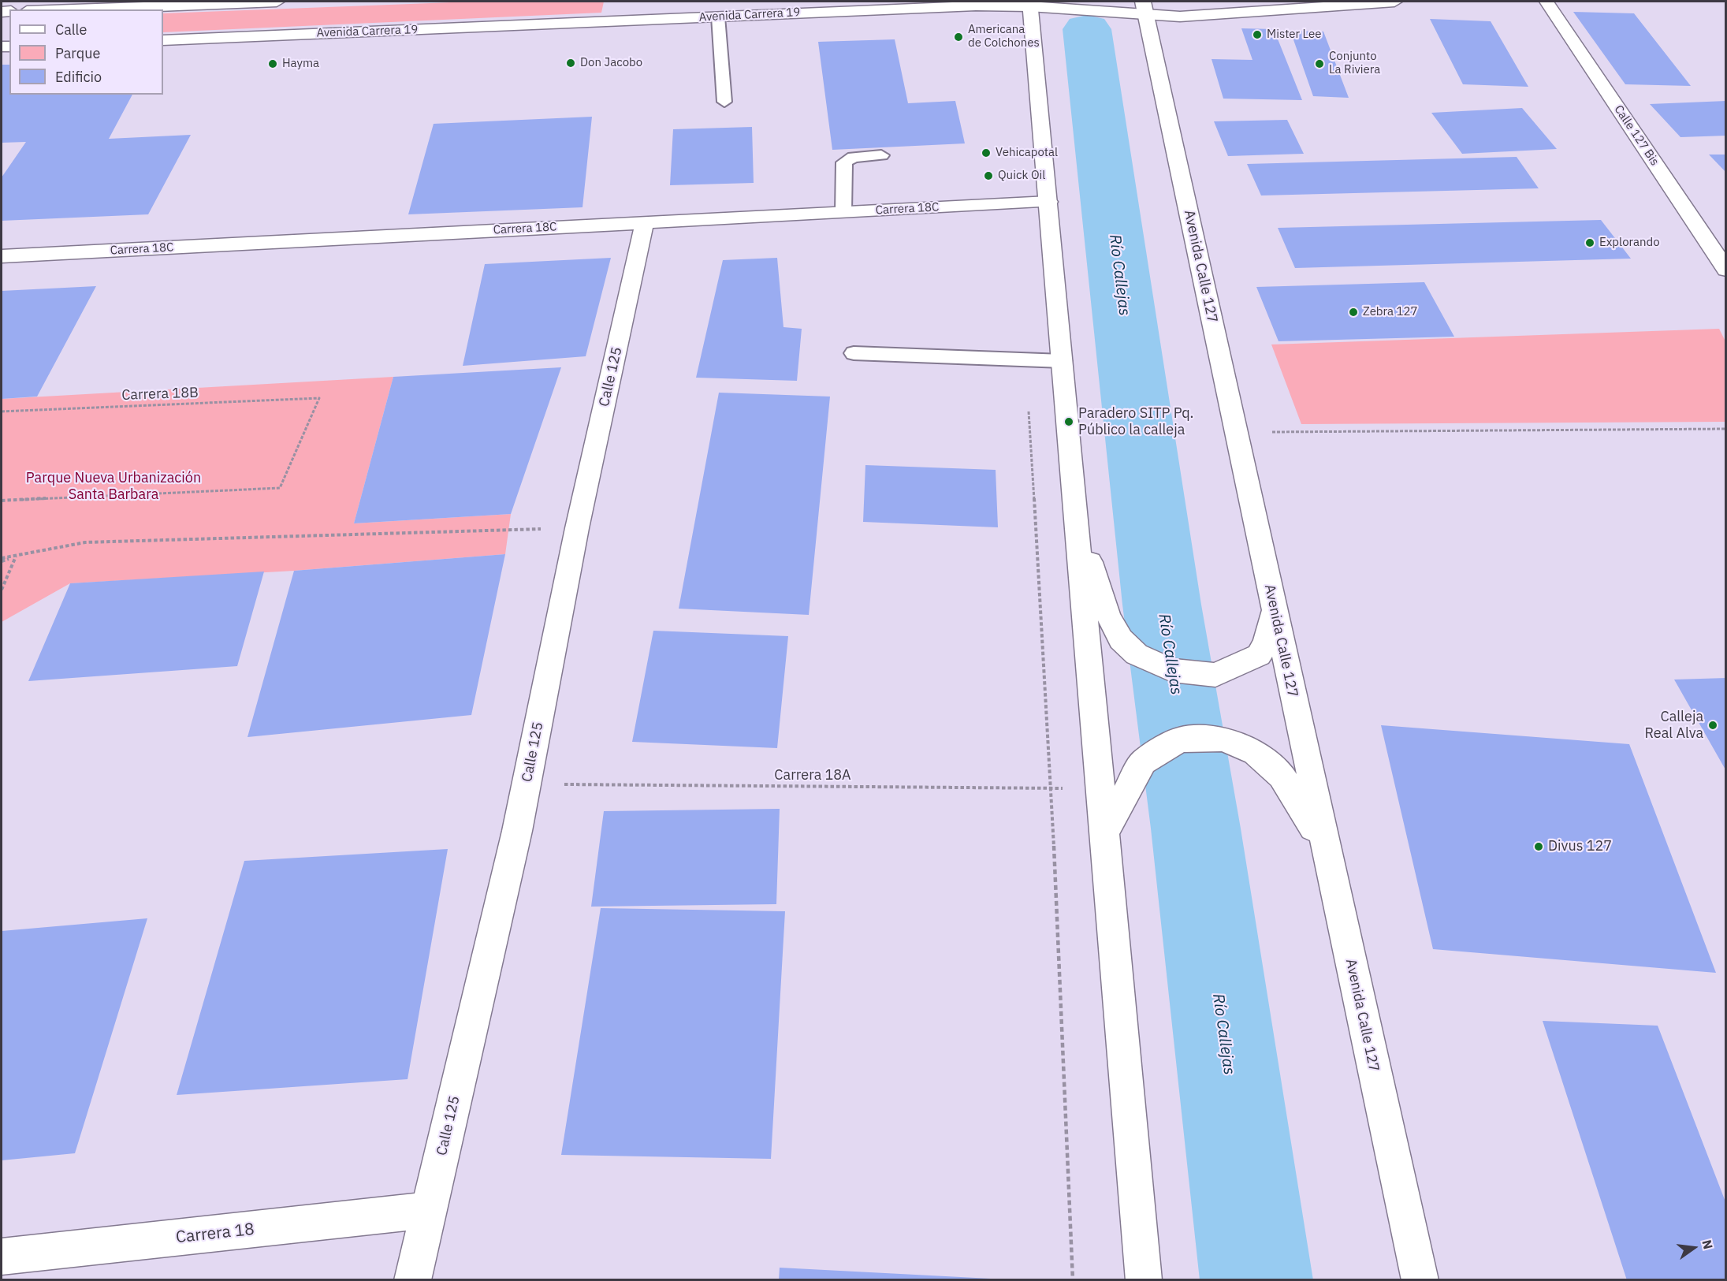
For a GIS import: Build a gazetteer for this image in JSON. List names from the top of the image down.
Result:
{
  "streets": {
    "main road": [
      "Avenida Carrera 19",
      "Calle 127 Bis",
      "Carrera 18C",
      "Avenida Calle 127",
      "Calle 125",
      "Carrera 18"
    ],
    "path": ["Carrera 18B", "Carrera 18A"]
  },
  "crossings": [
    ["Avenida Carrera 19", "Avenida Calle 127"],
    ["Carrera 18C", "Calle 125"],
    ["Calle 125", "Carrera 18A"],
    ["Calle 125", "Carrera 18"]
  ],
  "water": ["Río Callejas"],
  "parks": ["Parque Nueva Urbanización Santa Barbara"],
  "places": [
    "Mister Lee",
    "Americana de Colchones",
    "Don Jacobo",
    "Hayma",
    "Conjunto La Riviera",
    "Vehicapotal",
    "Quick Oil",
    "Explorando",
    "Zebra 127",
    "Paradero SITP Pq. Público la calleja",
    "Calleja Real Alva",
    "Divus 127"
  ],
  "legend": ["Calle", "Parque", "Edificio"],
  "north": "right"
}
